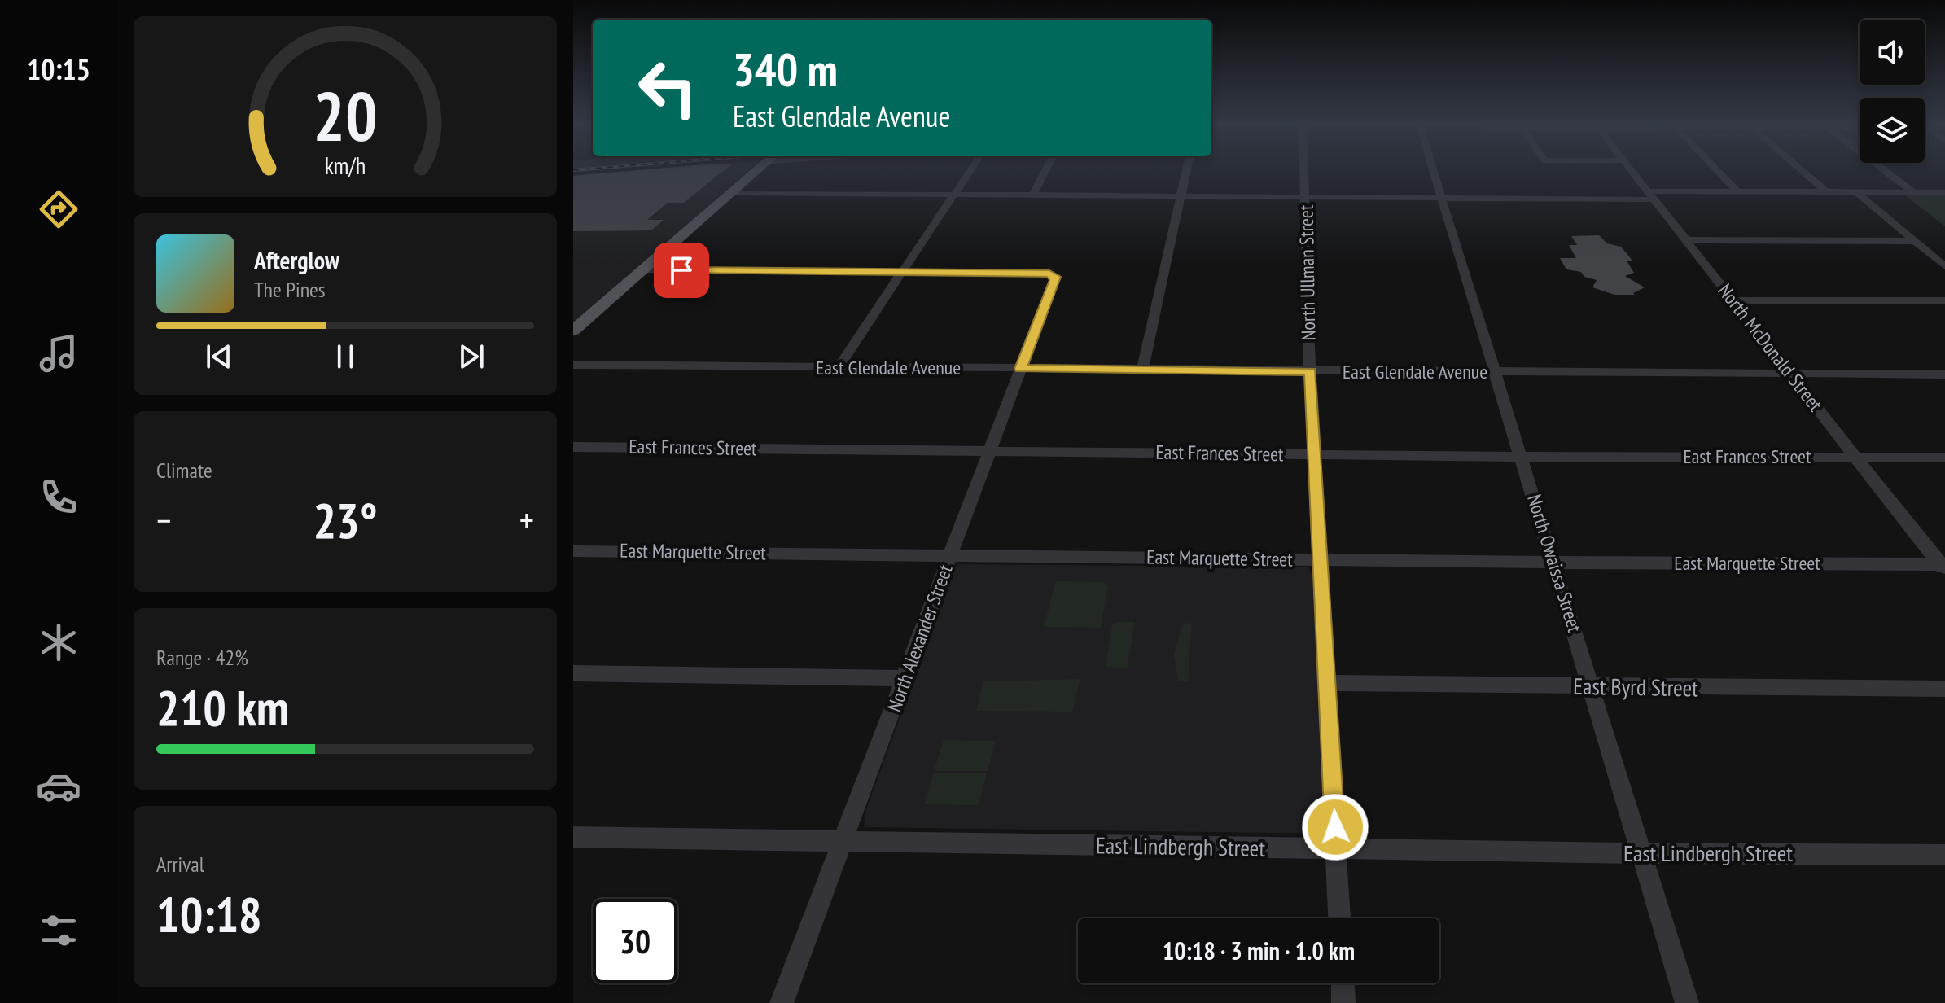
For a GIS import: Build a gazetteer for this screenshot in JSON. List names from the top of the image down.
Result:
{
  "streets": {
    "street": [
      "North Ullman Street",
      "North McDonald Street",
      "East Glendale Avenue",
      "East Frances Street",
      "East Marquette Street",
      "North Owaissa Street",
      "North Alexander Street",
      "East Byrd Street",
      "East Lindbergh Street"
    ]
  },
  "crossings": [
    ["North Ullman Street", "East Glendale Avenue"],
    ["North Ullman Street", "East Frances Street"],
    ["North Ullman Street", "East Marquette Street"],
    ["North Ullman Street", "East Byrd Street"],
    ["North Ullman Street", "East Lindbergh Street"],
    ["North McDonald Street", "East Glendale Avenue"],
    ["North McDonald Street", "East Frances Street"],
    ["North McDonald Street", "East Marquette Street"],
    ["East Glendale Avenue", "North Owaissa Street"],
    ["East Glendale Avenue", "North Alexander Street"],
    ["East Frances Street", "North Owaissa Street"],
    ["East Frances Street", "North Alexander Street"],
    ["East Marquette Street", "North Owaissa Street"],
    ["East Marquette Street", "North Alexander Street"],
    ["North Owaissa Street", "East Byrd Street"],
    ["North Owaissa Street", "East Lindbergh Street"],
    ["North Alexander Street", "East Lindbergh Street"]
  ],
  "page": {
    "tabs": "10:15",
    "turn": ["340 m", "East Glendale Avenue"],
    "song": ["Afterglow", "The Pines"],
    "tile": [
      "Climate",
      ["Range · 42%", "210 km"],
      ["Arrival", "10:18"]
    ],
    "heat": ["−", "23°", "+"],
    "limit": "30",
    "trip": "10:18 · 3 min · 1.0 km",
    "gauge": ["20", "km/h"]
  }
}
